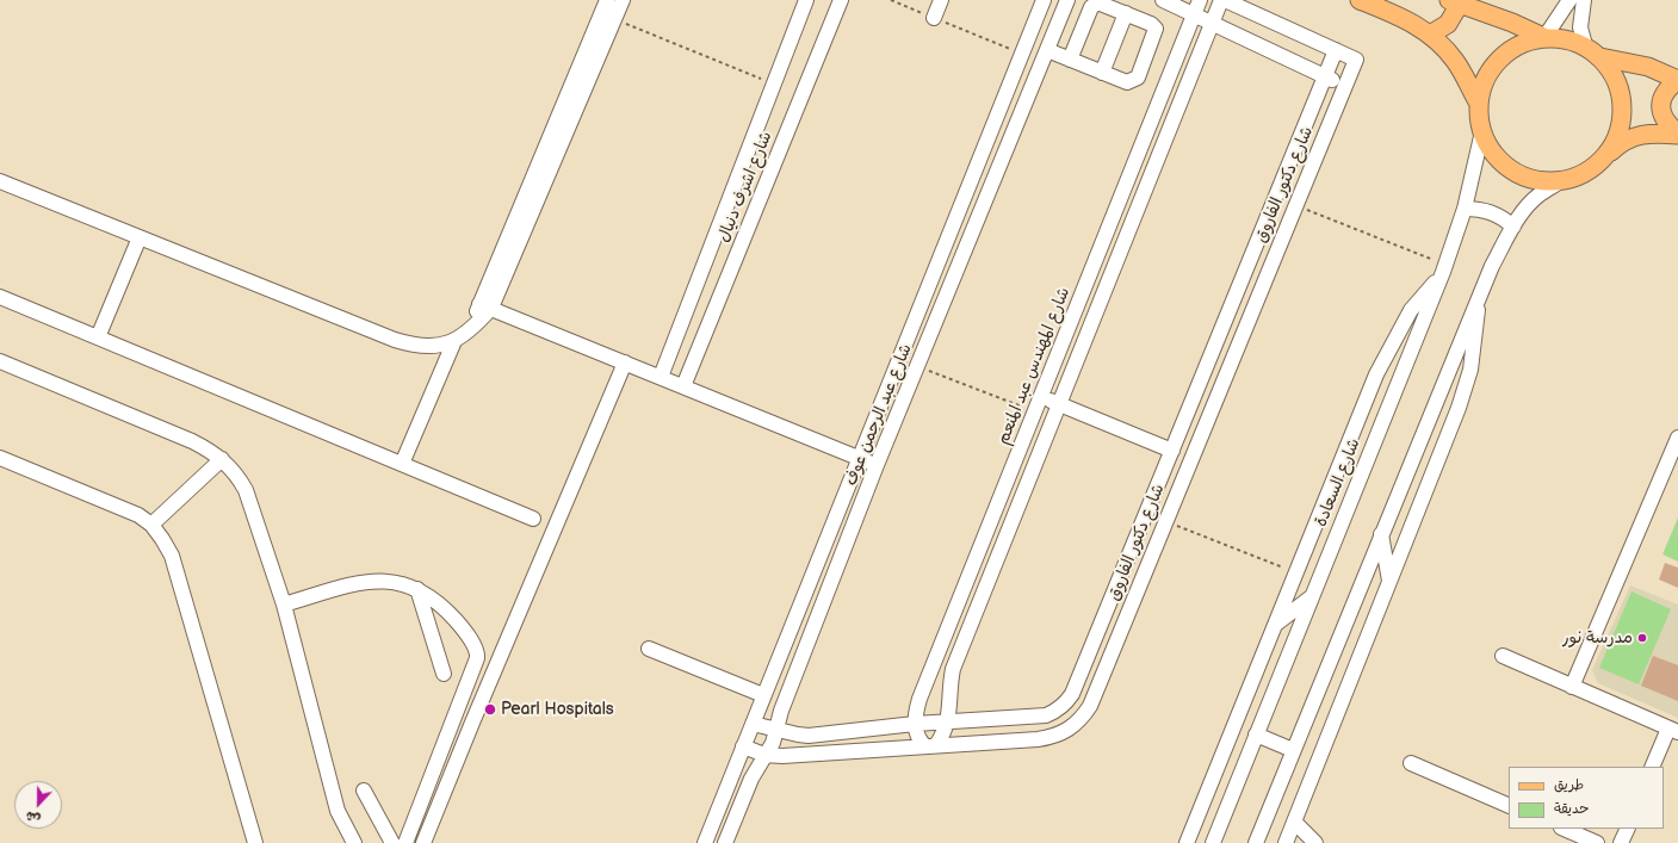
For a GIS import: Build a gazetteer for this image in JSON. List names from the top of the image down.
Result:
{
  "streets": {
    "street": [
      "شارع دكتور الفاروق",
      "شارع اشرف دنيال",
      "شارع المهندس عبد المنعم",
      "شارع عبد الرحمن عوف",
      "شارع السعادة"
    ]
  },
  "crossings": [
    ["شارع دكتور الفاروق", "شارع المهندس عبد المنعم"],
    ["شارع دكتور الفاروق", "شارع عبد الرحمن عوف"]
  ],
  "places": ["مدرسة نور", "Pearl Hospitals"],
  "legend": ["طريق", "حديقة"],
  "north": "bottom"
}
